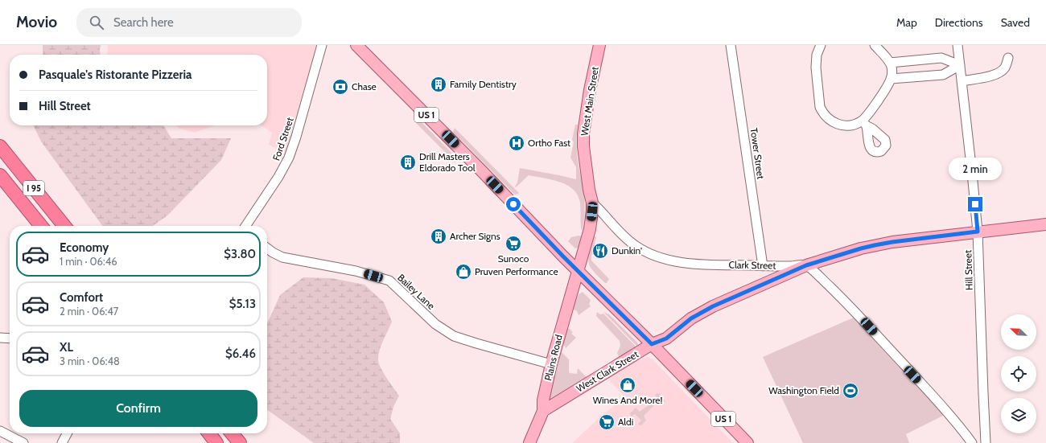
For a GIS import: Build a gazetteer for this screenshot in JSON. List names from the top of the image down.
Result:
{
  "streets": {
    "highway": ["I 95"],
    "main road": [
      "West Main Street",
      "US 1",
      "Clark Street",
      "Plains Road",
      "West Clark Street"
    ],
    "street": [
      "Ford Street",
      "Tower Street",
      "Hill Street",
      "Bailey Lane"
    ]
  },
  "crossings": [
    ["West Main Street", "US 1"],
    ["West Main Street", "Clark Street"],
    ["West Main Street", "Plains Road"],
    ["US 1", "Plains Road"],
    ["US 1", "West Clark Street"],
    ["Tower Street", "Clark Street"],
    ["Clark Street", "Hill Street"],
    ["Clark Street", "West Clark Street"],
    ["Bailey Lane", "Plains Road"],
    ["Plains Road", "West Clark Street"]
  ],
  "places": {
    "building": ["Family Dentistry", "Drill Masters Eldorado Tool", "Archer Signs"],
    "bank": ["Chase"],
    "hospital": ["Ortho Fast"],
    "supermarket": ["Sunoco", "Aldi"],
    "restaurant": ["Dunkin'"],
    "shop": ["Pruven Performance", "Wines And More!"],
    "sports": ["Washington Field"]
  },
  "north": "top left",
  "page": {
    "header": "Movio",
    "search": "Search here",
    "nav": ["Map", "Directions", "Saved"],
    "banner": ["Pasquale's Ristorante Pizzeria", "Hill Street"],
    "bubble": "2 min",
    "list": [
      {
        "name": "Economy",
        "note": "1 min · 06:46",
        "value": "$3.80"
      },
      {
        "name": "Comfort",
        "note": "2 min · 06:47",
        "value": "$5.13"
      },
      {
        "name": "XL",
        "note": "3 min · 06:48",
        "value": "$6.46"
      }
    ],
    "buttons": "Confirm"
  }
}
